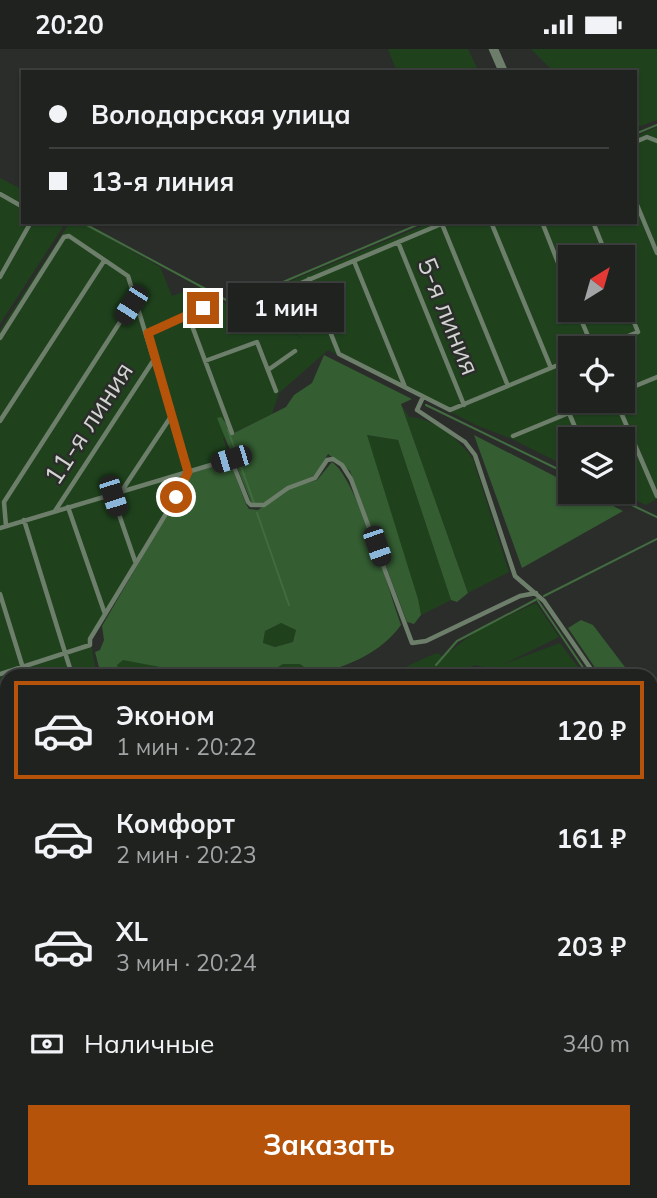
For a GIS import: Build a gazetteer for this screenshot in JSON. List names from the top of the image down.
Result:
{
  "streets": {
    "street": ["5-я линия", "11-я линия"]
  },
  "north": "top right",
  "page": {
    "status": "20:20",
    "banner": ["Володарская улица", "13-я линия"],
    "bubble": "1 мин",
    "list": [
      {
        "name": "Эконом",
        "note": "1 мин · 20:22",
        "value": "120 ₽"
      },
      {
        "name": "Комфорт",
        "note": "2 мин · 20:23",
        "value": "161 ₽"
      },
      {
        "name": "XL",
        "note": "3 мин · 20:24",
        "value": "203 ₽"
      }
    ],
    "pay": ["Наличные", "340 m"],
    "buttons": "Заказать"
  }
}
